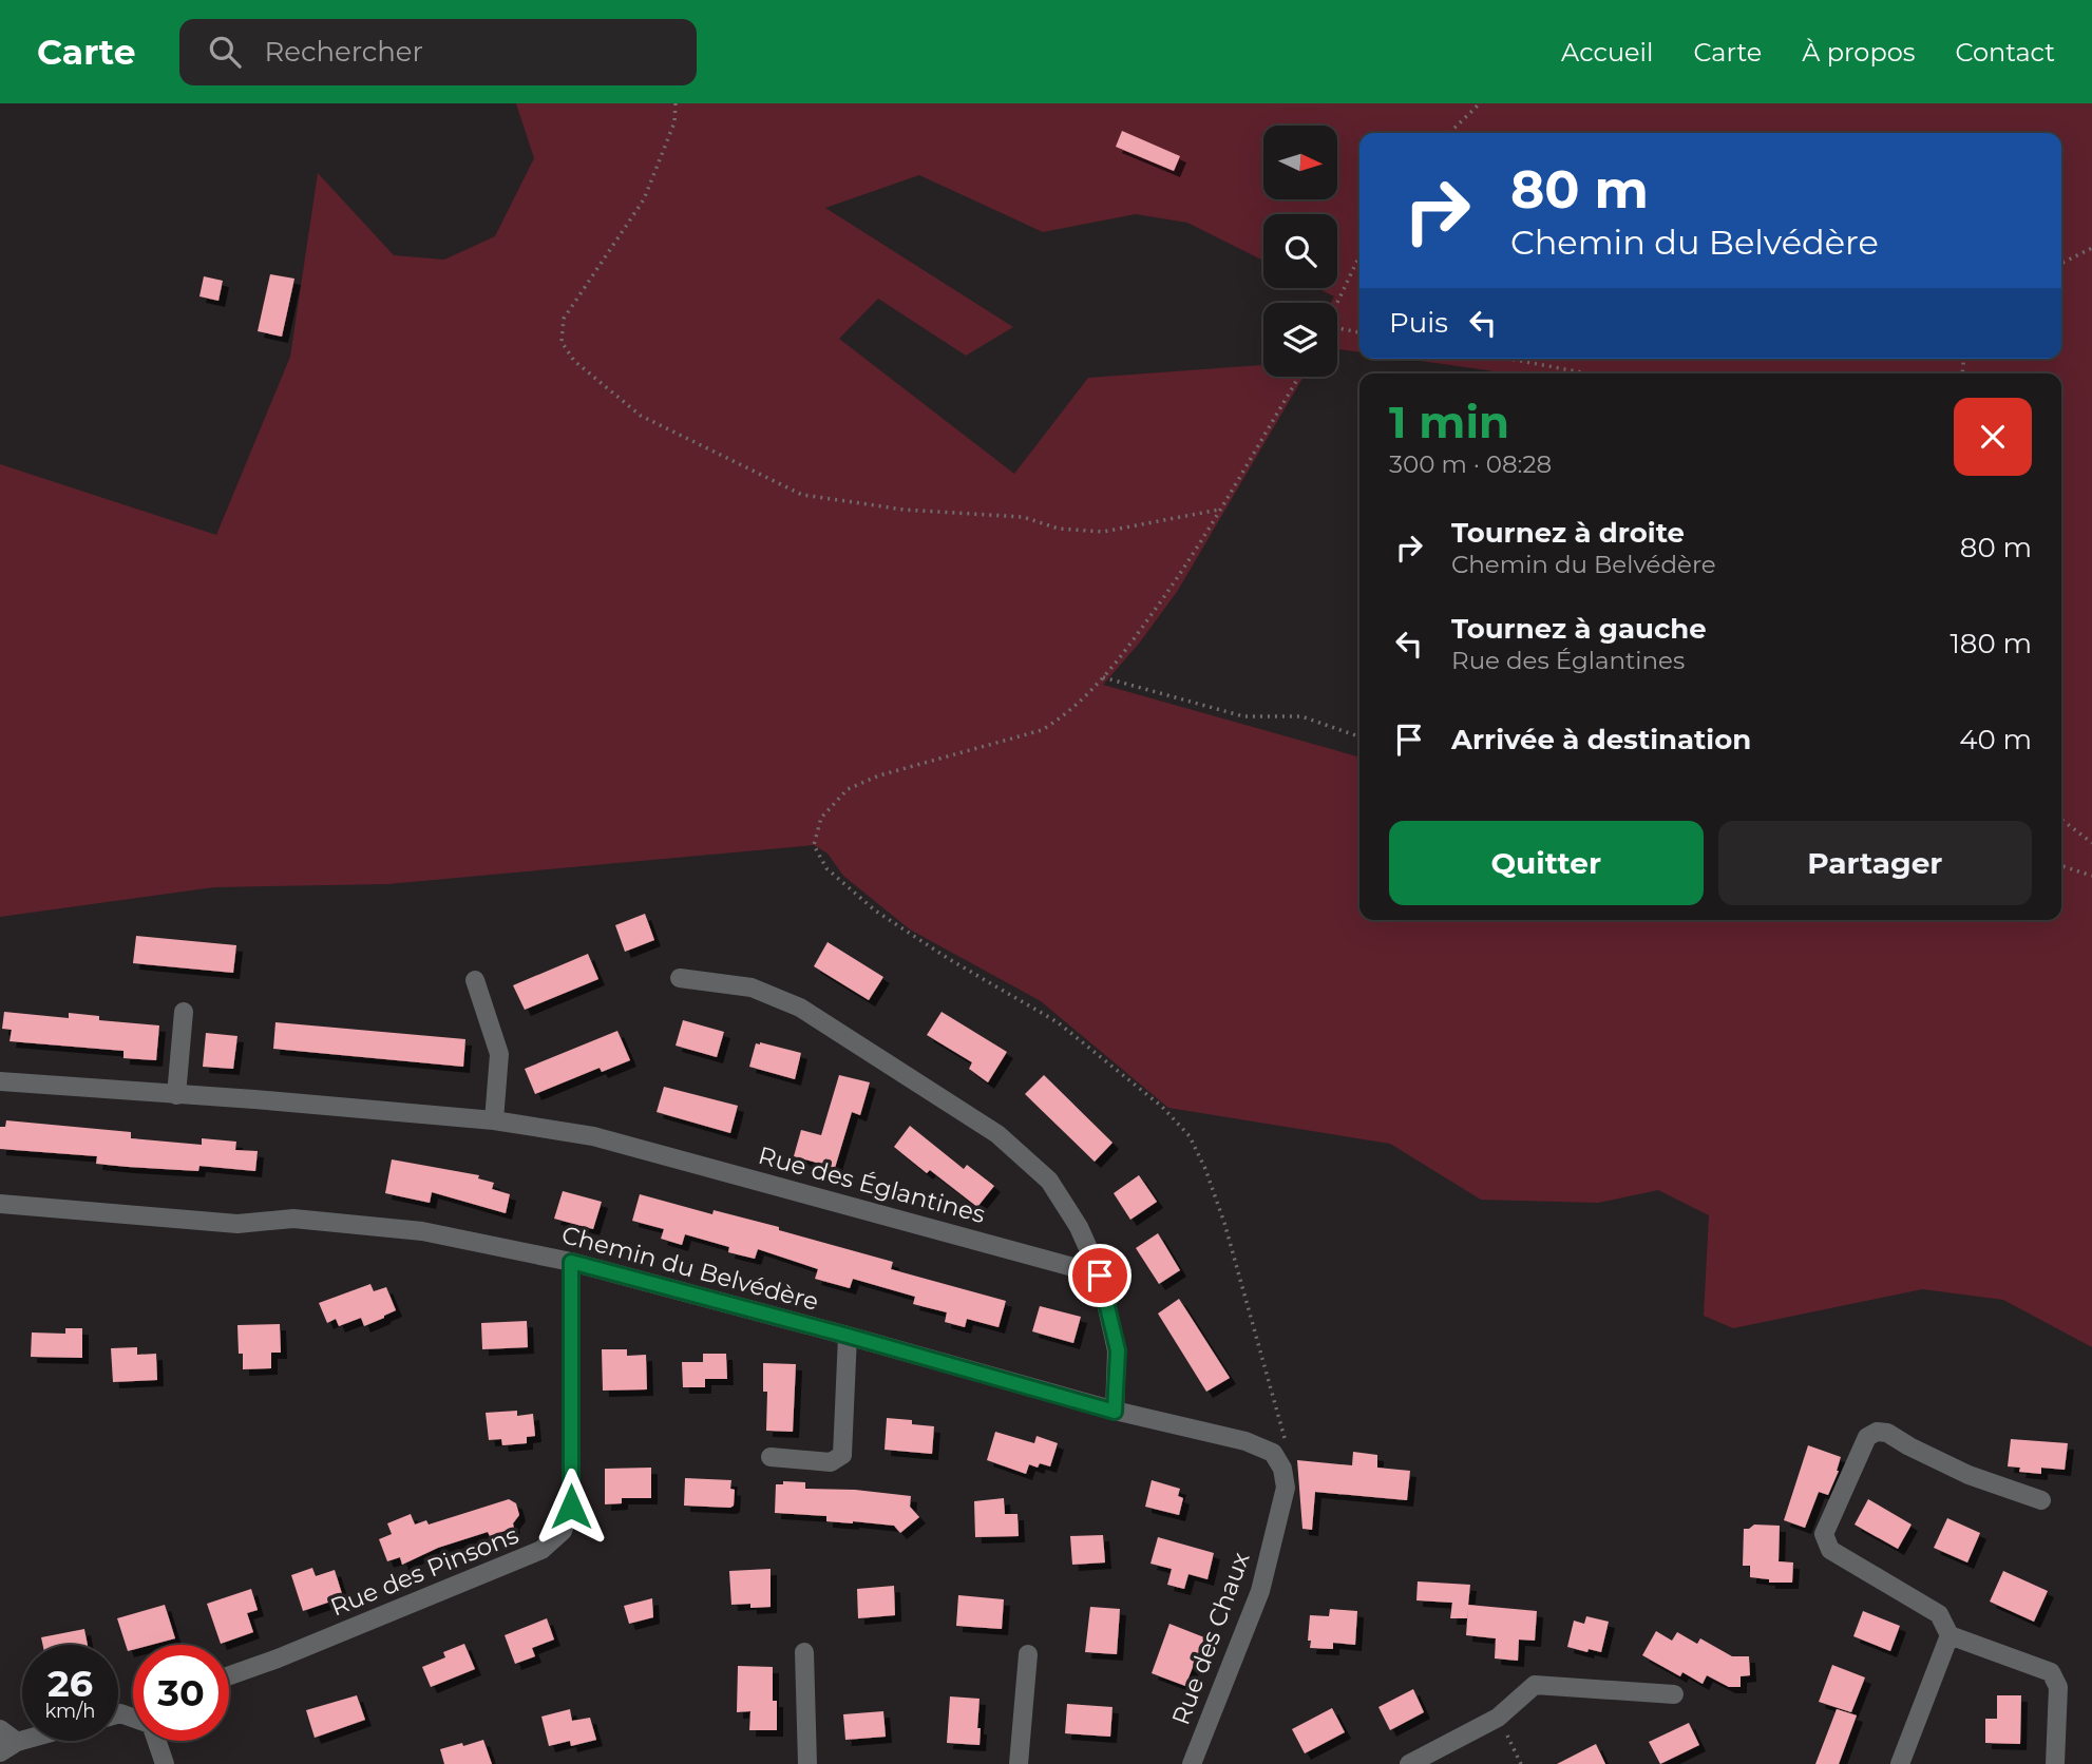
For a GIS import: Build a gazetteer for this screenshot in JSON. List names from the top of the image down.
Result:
{
  "streets": {
    "street": [
      "Rue des Églantines",
      "Chemin du Belvédère",
      "Rue des Pinsons",
      "Rue des Chaux"
    ]
  },
  "crossings": [
    ["Chemin du Belvédère", "Rue des Pinsons"],
    ["Chemin du Belvédère", "Rue des Chaux"]
  ],
  "north": "right",
  "page": {
    "header": "Carte",
    "search": "Rechercher",
    "nav": [
      "Accueil",
      "Carte",
      "À propos",
      "Contact"
    ],
    "turn": ["80 m", "Chemin du Belvédère"],
    "then": "Puis",
    "heading": ["1 min", "300 m · 08:28"],
    "list": [
      {
        "name": "Tournez à droite",
        "note": "Chemin du Belvédère",
        "value": "80 m"
      },
      {
        "name": "Tournez à gauche",
        "note": "Rue des Églantines",
        "value": "180 m"
      },
      {
        "name": "Arrivée à destination",
        "value": "40 m"
      }
    ],
    "buttons": ["Quitter", "Partager"],
    "speed": "26 km/h",
    "limit": "30"
  }
}
